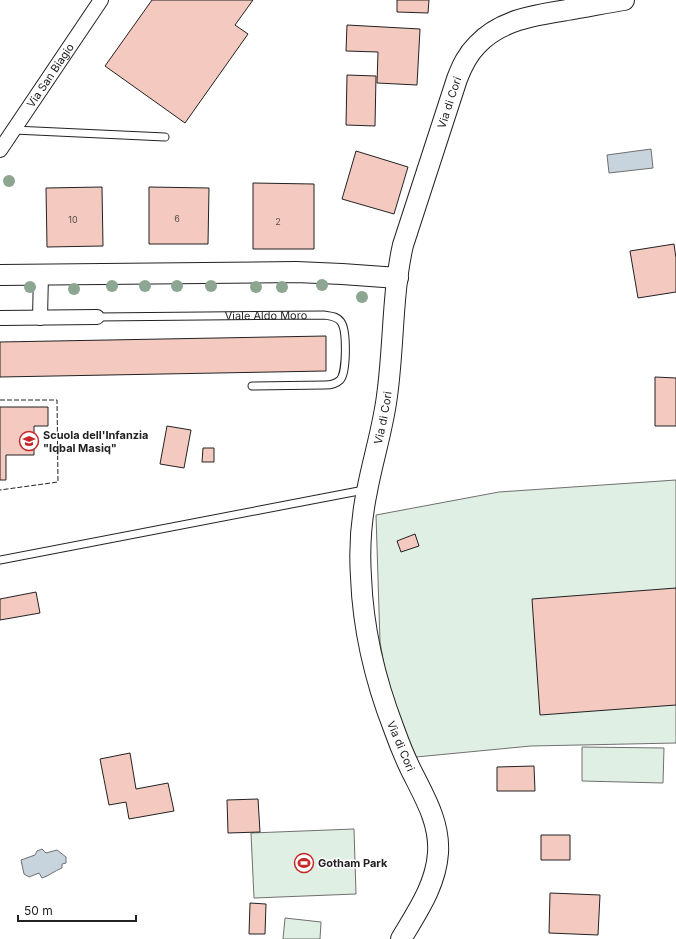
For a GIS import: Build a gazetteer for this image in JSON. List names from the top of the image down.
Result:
{
  "streets": {
    "main road": ["Via di Cori"],
    "street": ["Via San Biagio", "Viale Aldo Moro"]
  },
  "places": {
    "school or university": ["Scuola dell'Infanzia \"Iqbal Masiq\""],
    "sports": ["Gotham Park"]
  },
  "house_numbers": ["6", "10", "2"],
  "scale_bar": "50 m"
}
